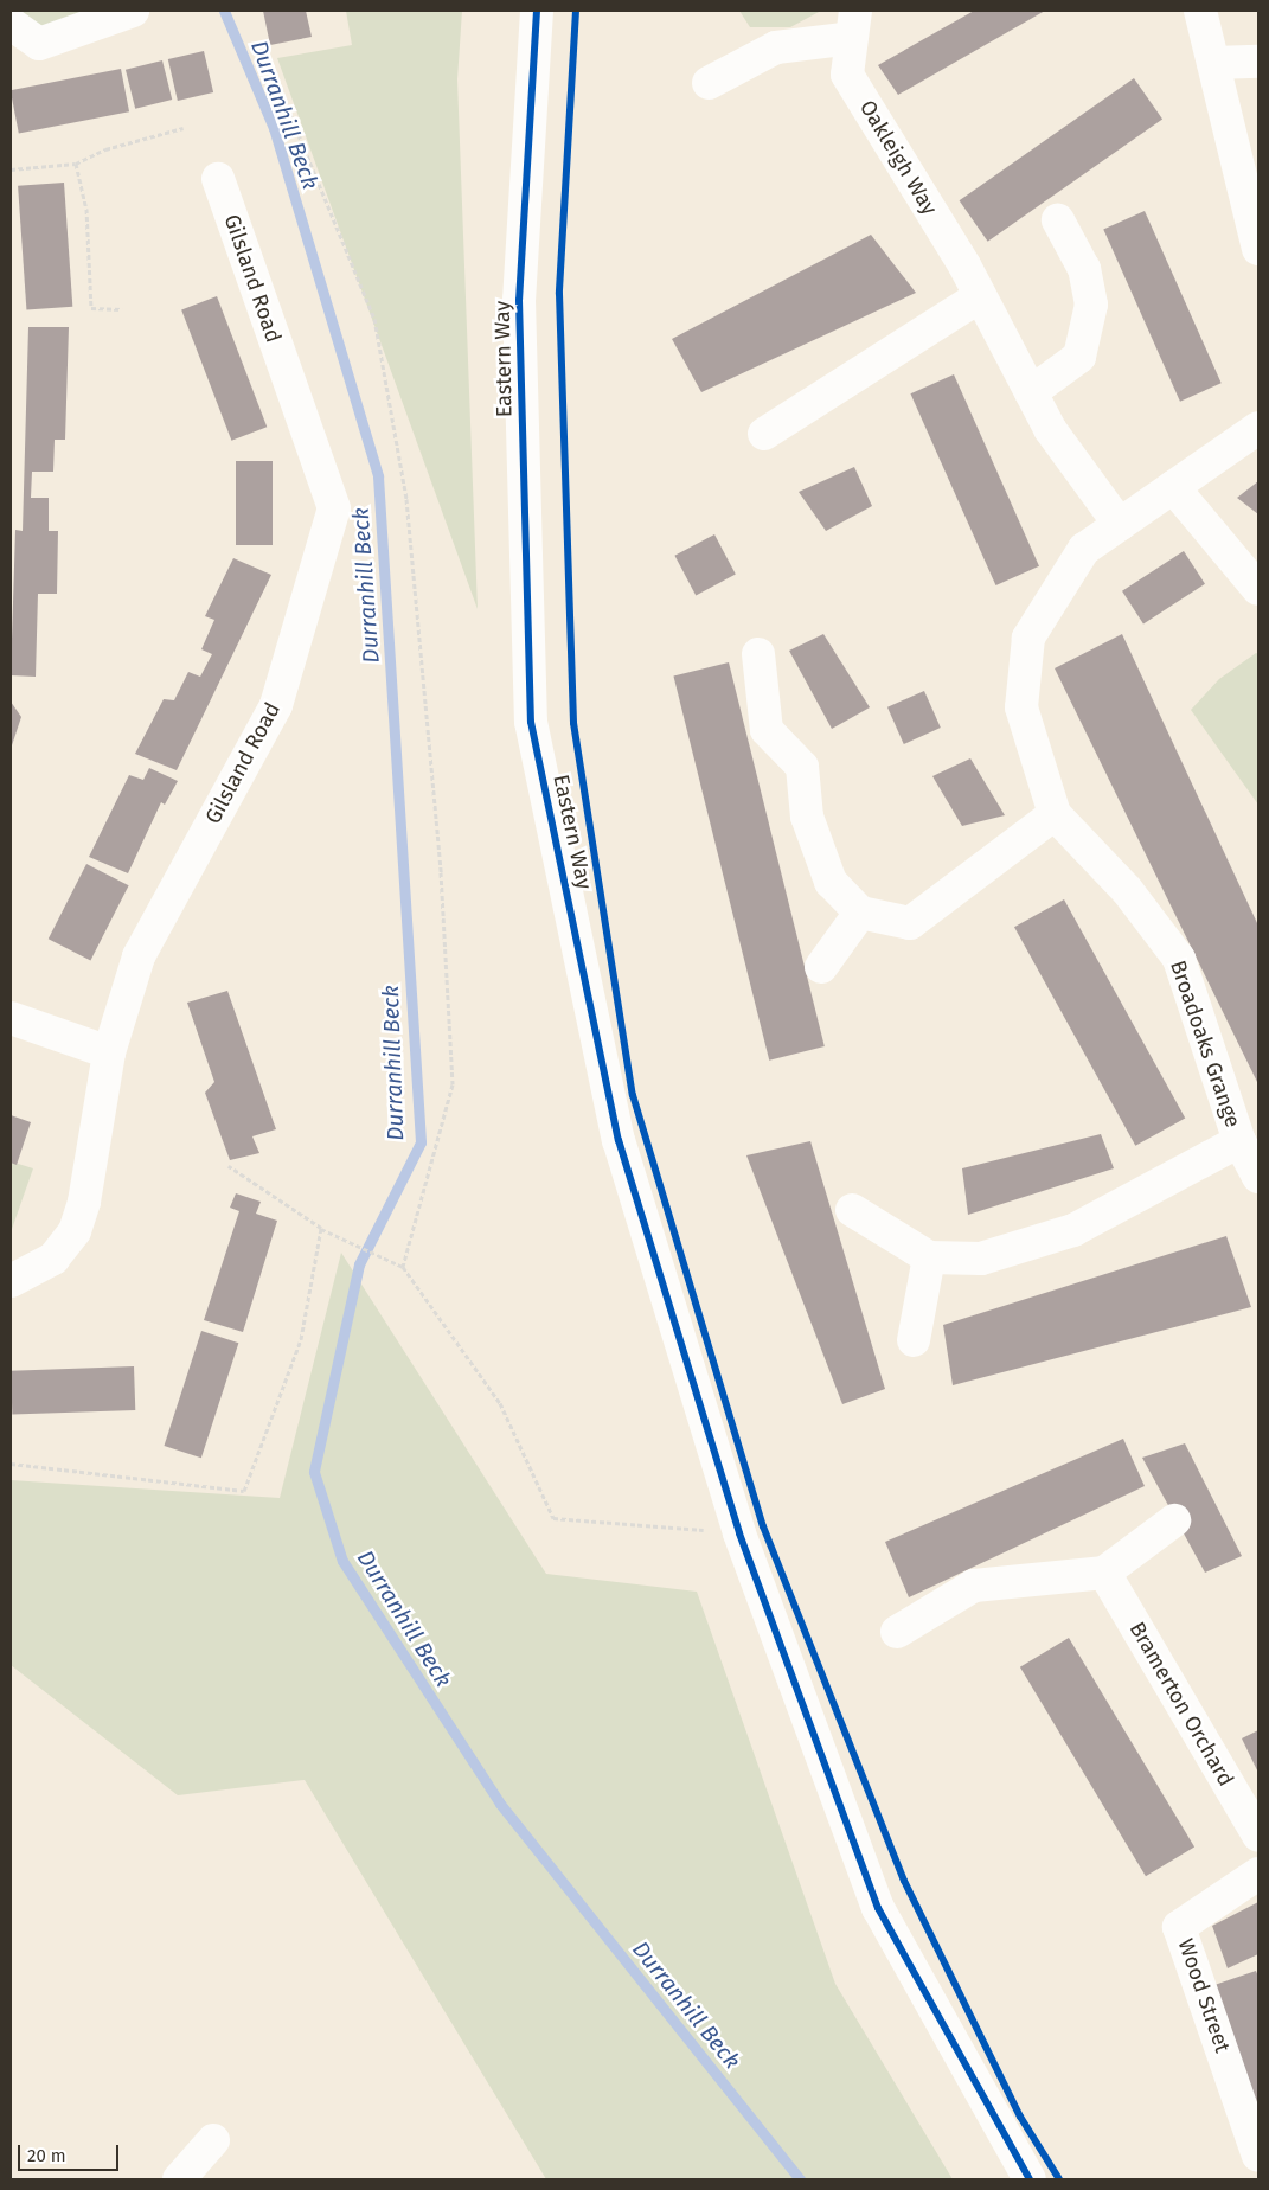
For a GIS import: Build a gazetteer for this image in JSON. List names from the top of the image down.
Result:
{
  "streets": {
    "street": [
      "Oakleigh Way",
      "Gilsland Road",
      "Eastern Way",
      "Broadoaks Grange",
      "Bramerton Orchard",
      "Wood Street"
    ]
  },
  "crossings": [
    ["Oakleigh Way", "Broadoaks Grange"]
  ],
  "water": ["Durranhill Beck"],
  "scale_bar": "20 m"
}
